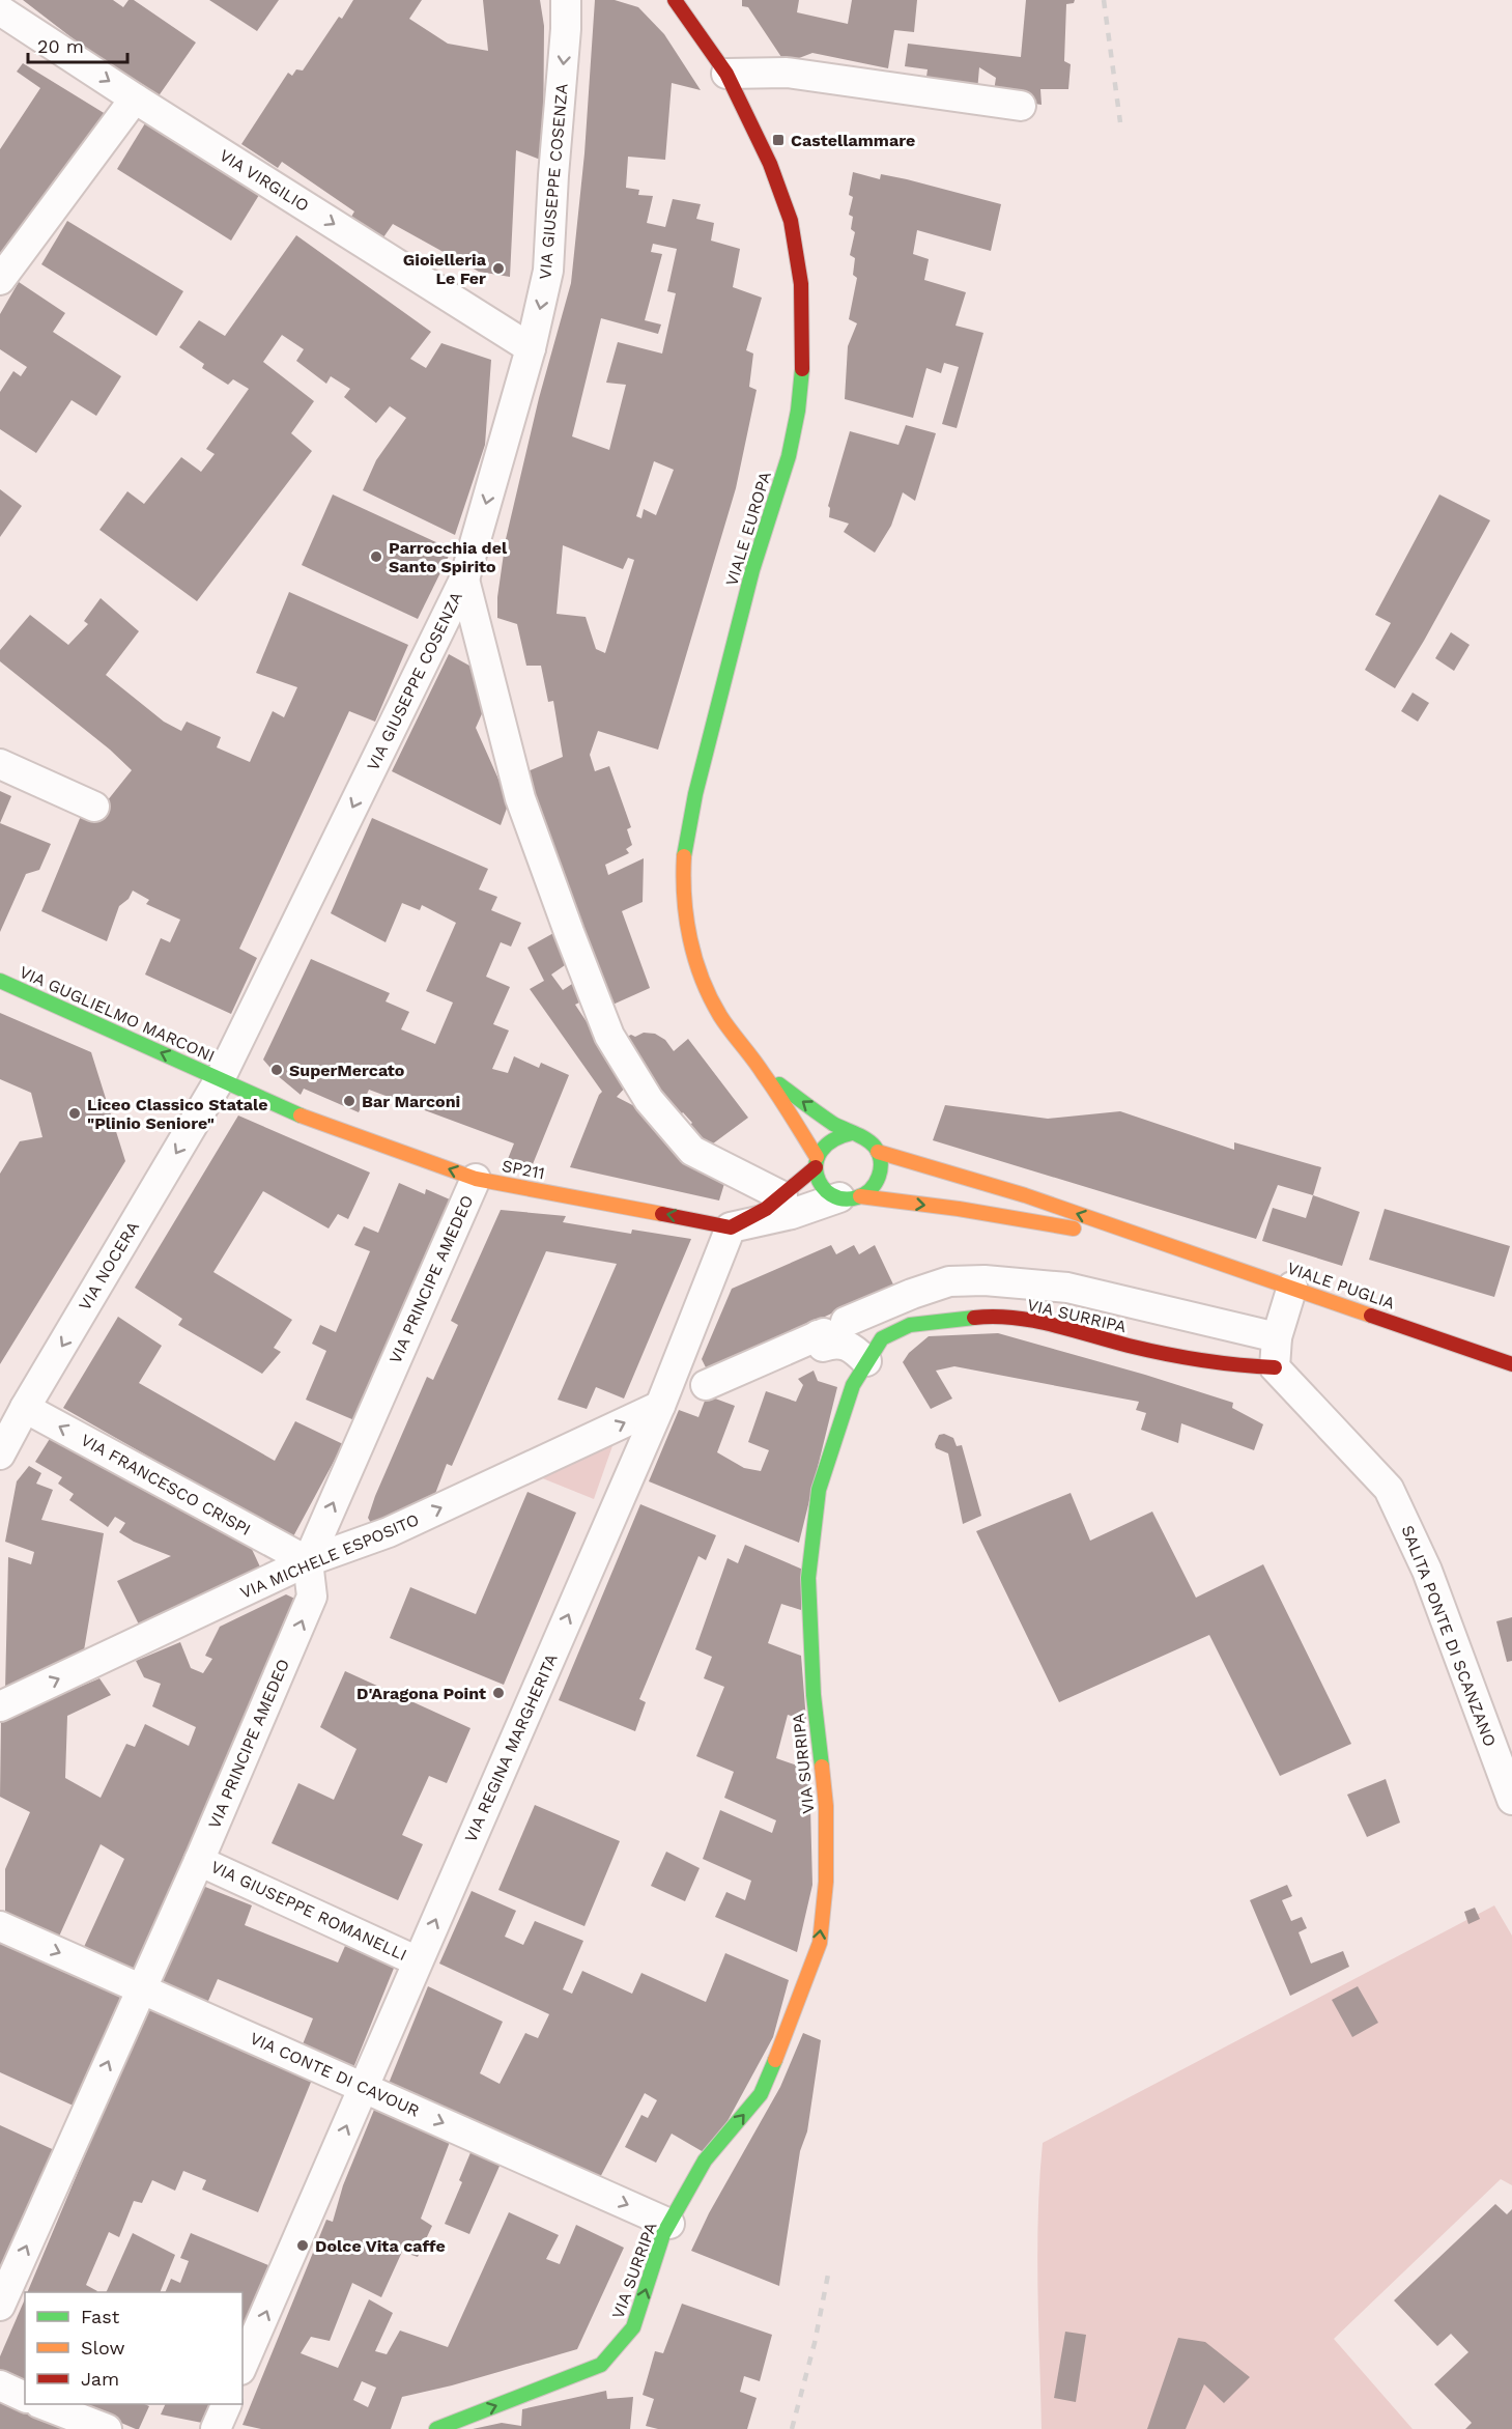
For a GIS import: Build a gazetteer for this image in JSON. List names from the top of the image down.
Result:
{
  "streets": {
    "street": [
      "VIA VIRGILIO",
      "VIA GIUSEPPE COSENZA",
      "VIALE EUROPA",
      "VIA GUGLIELMO MARCONI",
      "SP211",
      "VIA NOCERA",
      "VIA PRINCIPE AMEDEO",
      "VIALE PUGLIA",
      "VIA SURRIPA",
      "VIA FRANCESCO CRISPI",
      "VIA MICHELE ESPOSITO",
      "SALITA PONTE DI SCANZANO",
      "VIA REGINA MARGHERITA",
      "VIA GIUSEPPE ROMANELLI",
      "VIA CONTE DI CAVOUR"
    ]
  },
  "crossings": [
    ["VIA VIRGILIO", "VIA GIUSEPPE COSENZA"],
    ["VIA GIUSEPPE COSENZA", "VIA GUGLIELMO MARCONI"],
    ["VIA GIUSEPPE COSENZA", "SP211"],
    ["VIA GIUSEPPE COSENZA", "VIA NOCERA"],
    ["VIALE EUROPA", "VIALE PUGLIA"],
    ["VIA GUGLIELMO MARCONI", "SP211"],
    ["VIA GUGLIELMO MARCONI", "VIA NOCERA"],
    ["SP211", "VIA NOCERA"],
    ["SP211", "VIA PRINCIPE AMEDEO"],
    ["SP211", "VIA REGINA MARGHERITA"],
    ["VIA NOCERA", "VIA FRANCESCO CRISPI"],
    ["VIA PRINCIPE AMEDEO", "VIA FRANCESCO CRISPI"],
    ["VIA PRINCIPE AMEDEO", "VIA MICHELE ESPOSITO"],
    ["VIA PRINCIPE AMEDEO", "VIA GIUSEPPE ROMANELLI"],
    ["VIA PRINCIPE AMEDEO", "VIA CONTE DI CAVOUR"],
    ["VIA SURRIPA", "SALITA PONTE DI SCANZANO"],
    ["VIA SURRIPA", "VIA CONTE DI CAVOUR"],
    ["VIA FRANCESCO CRISPI", "VIA MICHELE ESPOSITO"],
    ["VIA MICHELE ESPOSITO", "VIA REGINA MARGHERITA"],
    ["VIA REGINA MARGHERITA", "VIA GIUSEPPE ROMANELLI"],
    ["VIA REGINA MARGHERITA", "VIA CONTE DI CAVOUR"]
  ],
  "one_way": [
    "VIA VIRGILIO",
    "VIA GIUSEPPE COSENZA",
    "VIA GUGLIELMO MARCONI",
    "SP211",
    "VIA NOCERA",
    "VIA PRINCIPE AMEDEO",
    "VIA SURRIPA",
    "VIA FRANCESCO CRISPI",
    "VIA MICHELE ESPOSITO",
    "VIA REGINA MARGHERITA",
    "VIA CONTE DI CAVOUR"
  ],
  "places": {
    "transit": ["Castellammare"],
    "other": [
      "Gioielleria Le Fer",
      "Parrocchia del Santo Spirito",
      "SuperMercato",
      "Bar Marconi",
      "Liceo Classico Statale \"Plinio Seniore\"",
      "D'Aragona Point",
      "Dolce Vita caffe"
    ]
  },
  "legend": ["Fast", "Slow", "Jam"],
  "scale_bar": "20 m"
}
